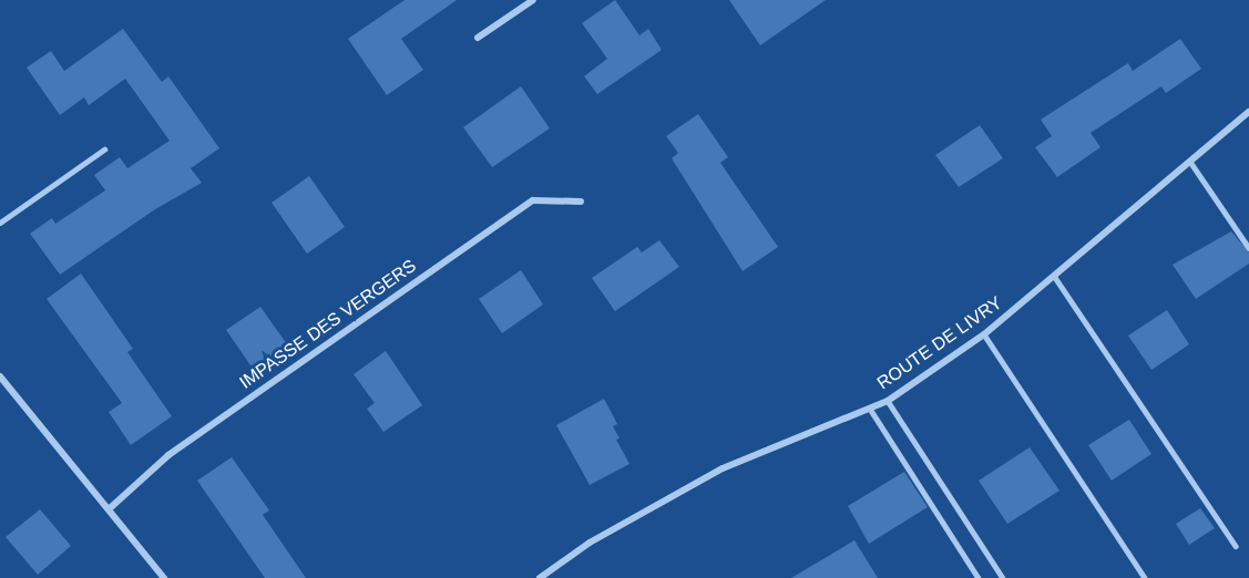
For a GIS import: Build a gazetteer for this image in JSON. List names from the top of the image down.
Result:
{
  "streets": {
    "street": ["IMPASSE DES VERGERS", "ROUTE DE LIVRY"]
  }
}
